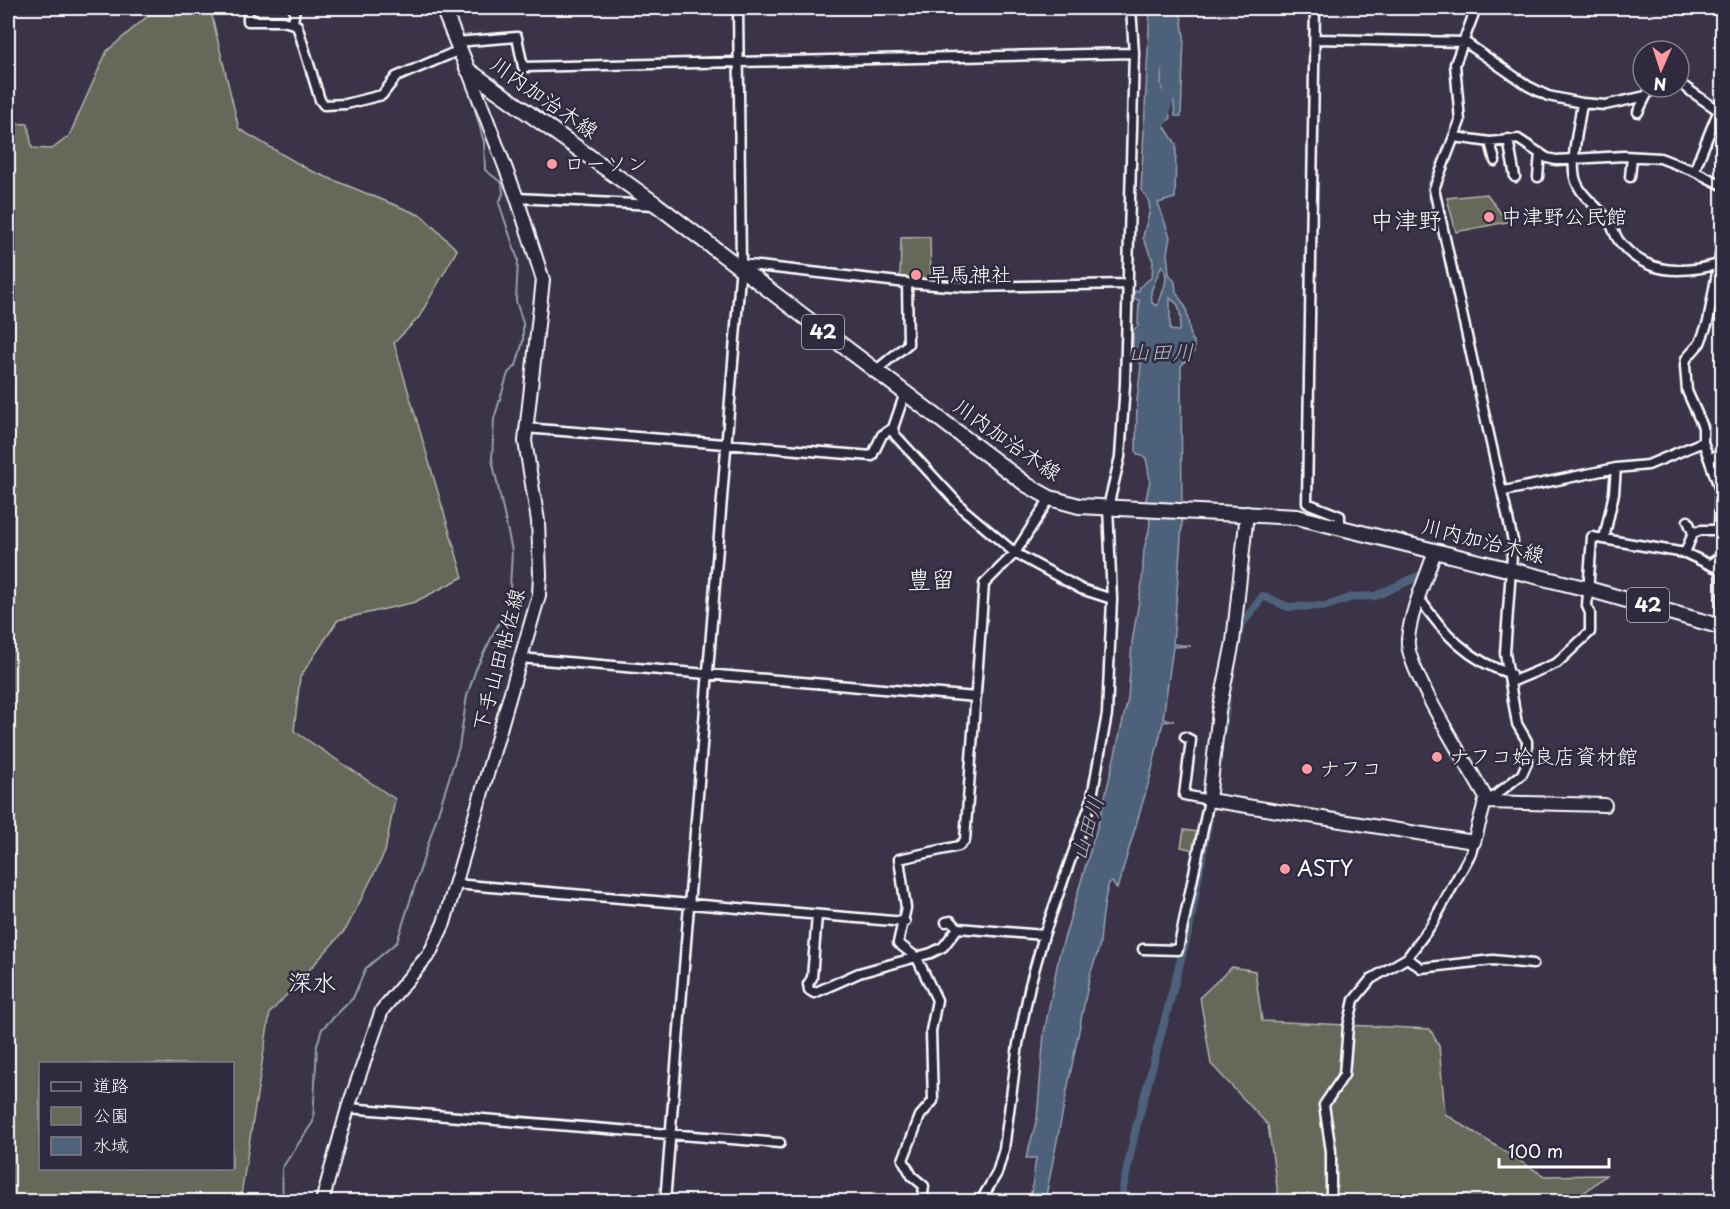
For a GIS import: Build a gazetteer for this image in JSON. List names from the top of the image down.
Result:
{
  "streets": {
    "main road": ["川内加治木線", "42", "下手山田帖佐線"]
  },
  "crossings": [
    ["川内加治木線", "下手山田帖佐線"]
  ],
  "districts": ["中津野", "豊留", "深水"],
  "water": ["山田川"],
  "places": [
    "ローソン",
    "中津野公民館",
    "早馬神社",
    "ナフコ姶良店資材館",
    "ナフコ",
    "ASTY"
  ],
  "legend": ["道路", "公園", "水域"],
  "scale_bar": "100 m",
  "north": "bottom"
}
